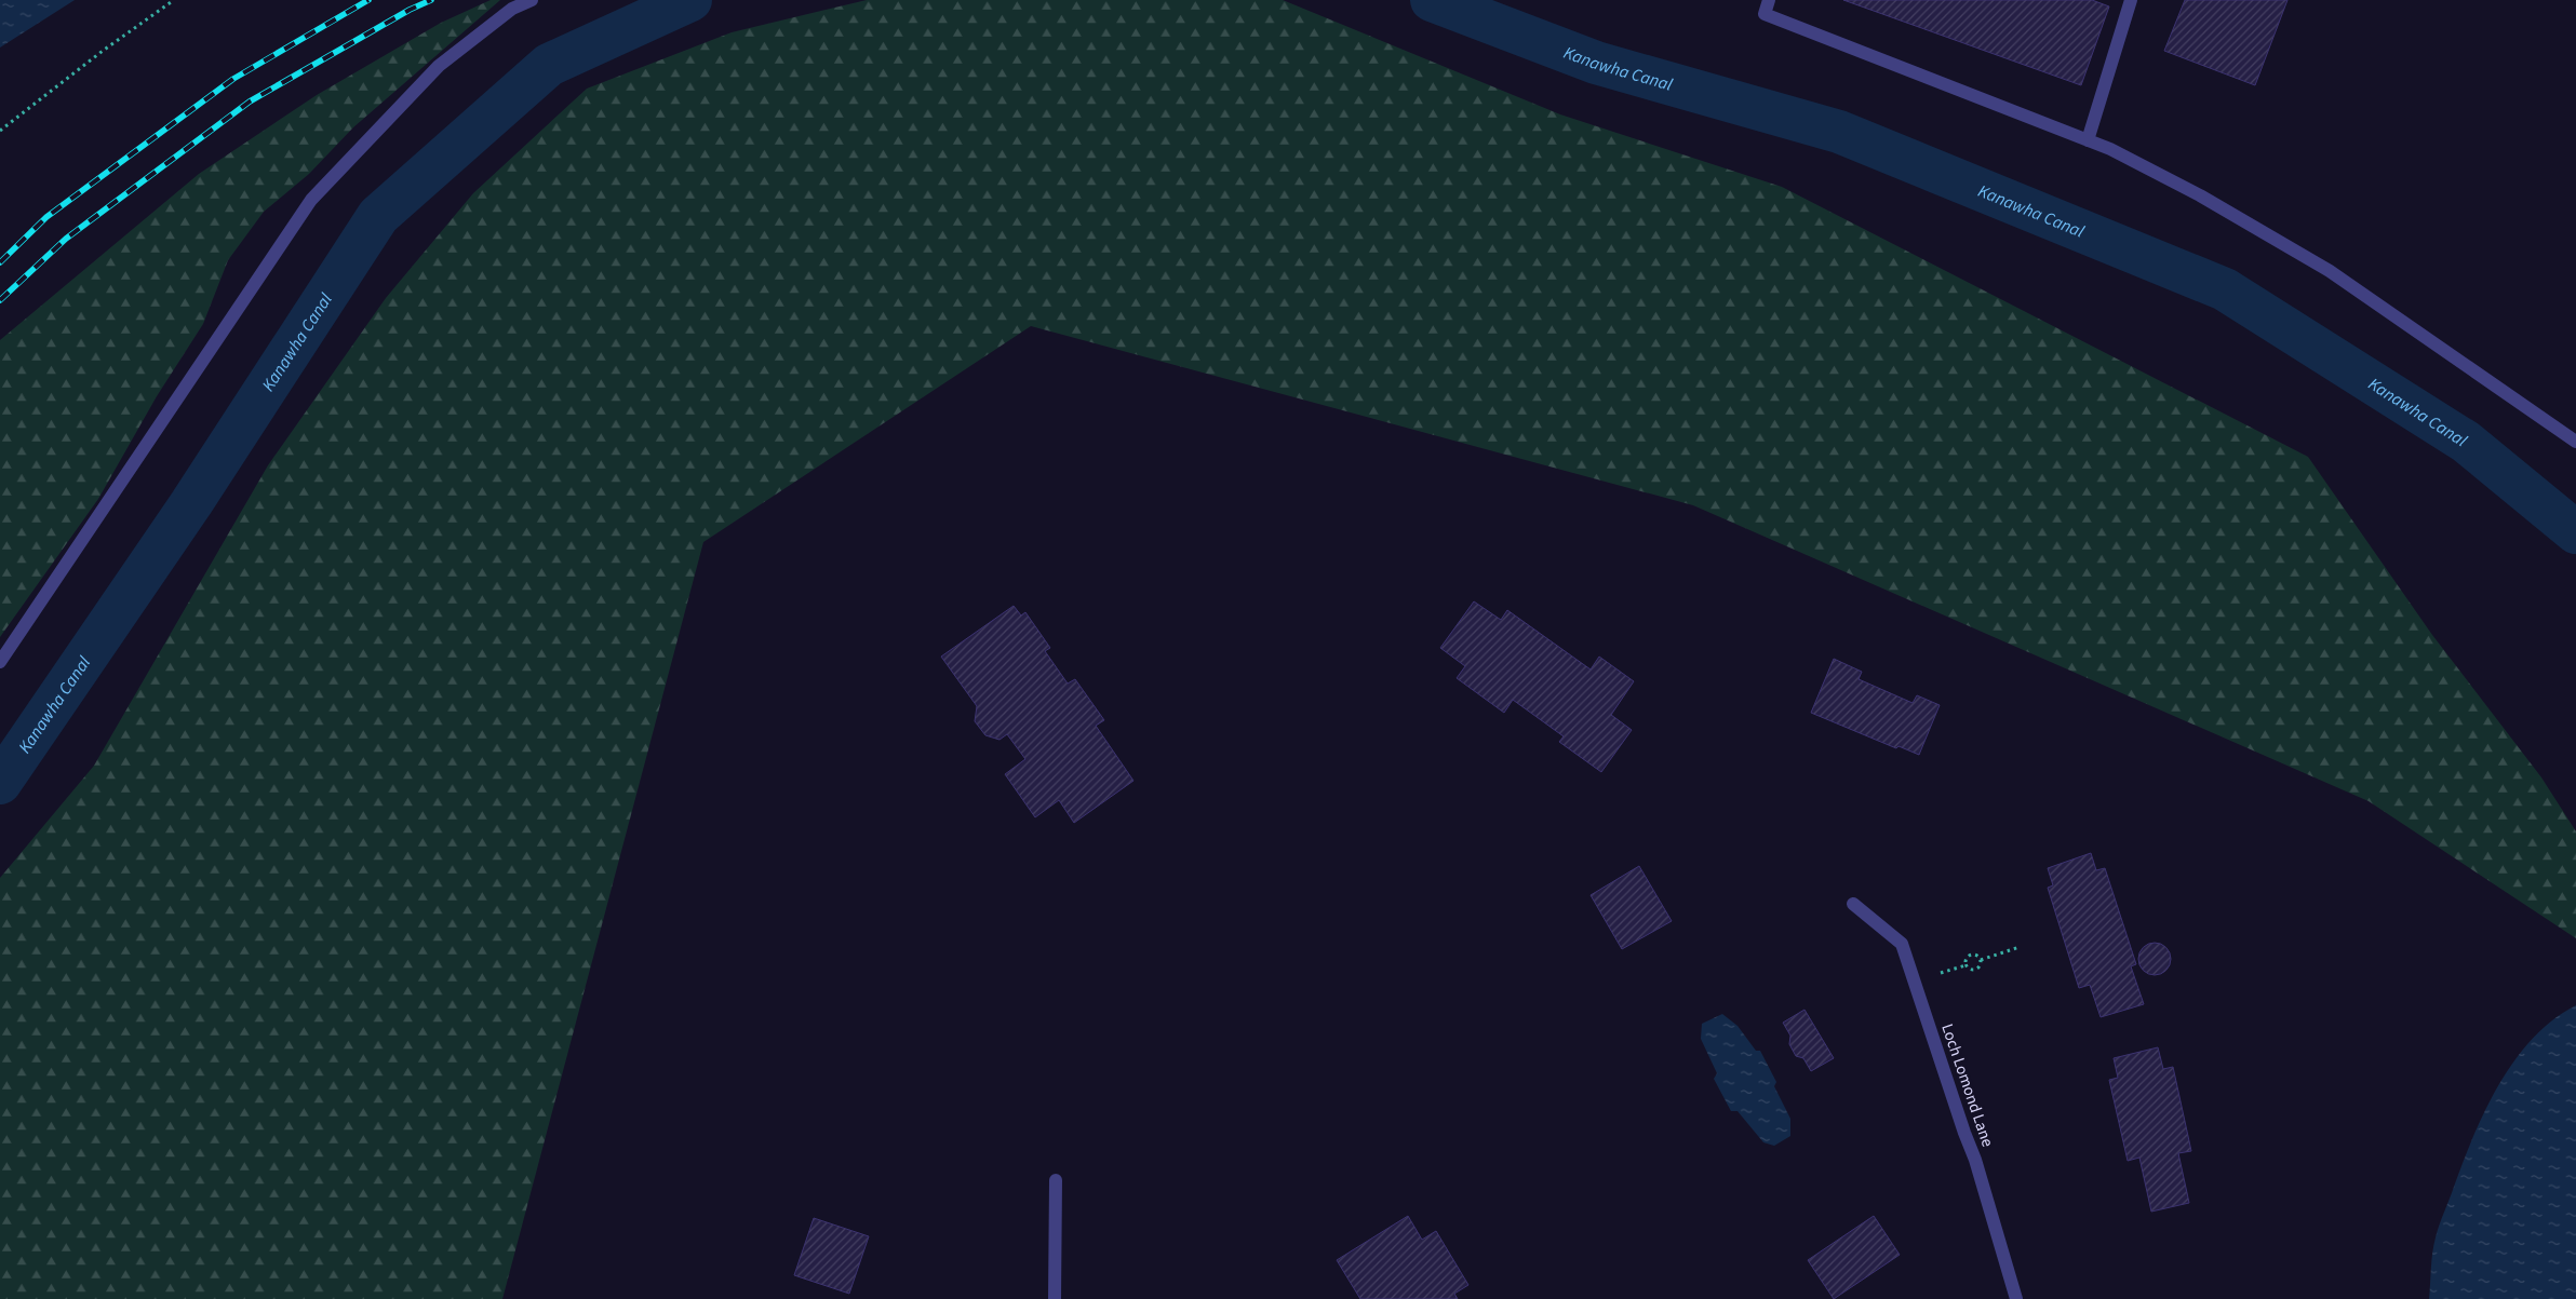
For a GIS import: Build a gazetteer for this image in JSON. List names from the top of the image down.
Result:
{
  "streets": {
    "street": ["Loch Lomond Lane"]
  },
  "water": ["Kanawha Canal"]
}
